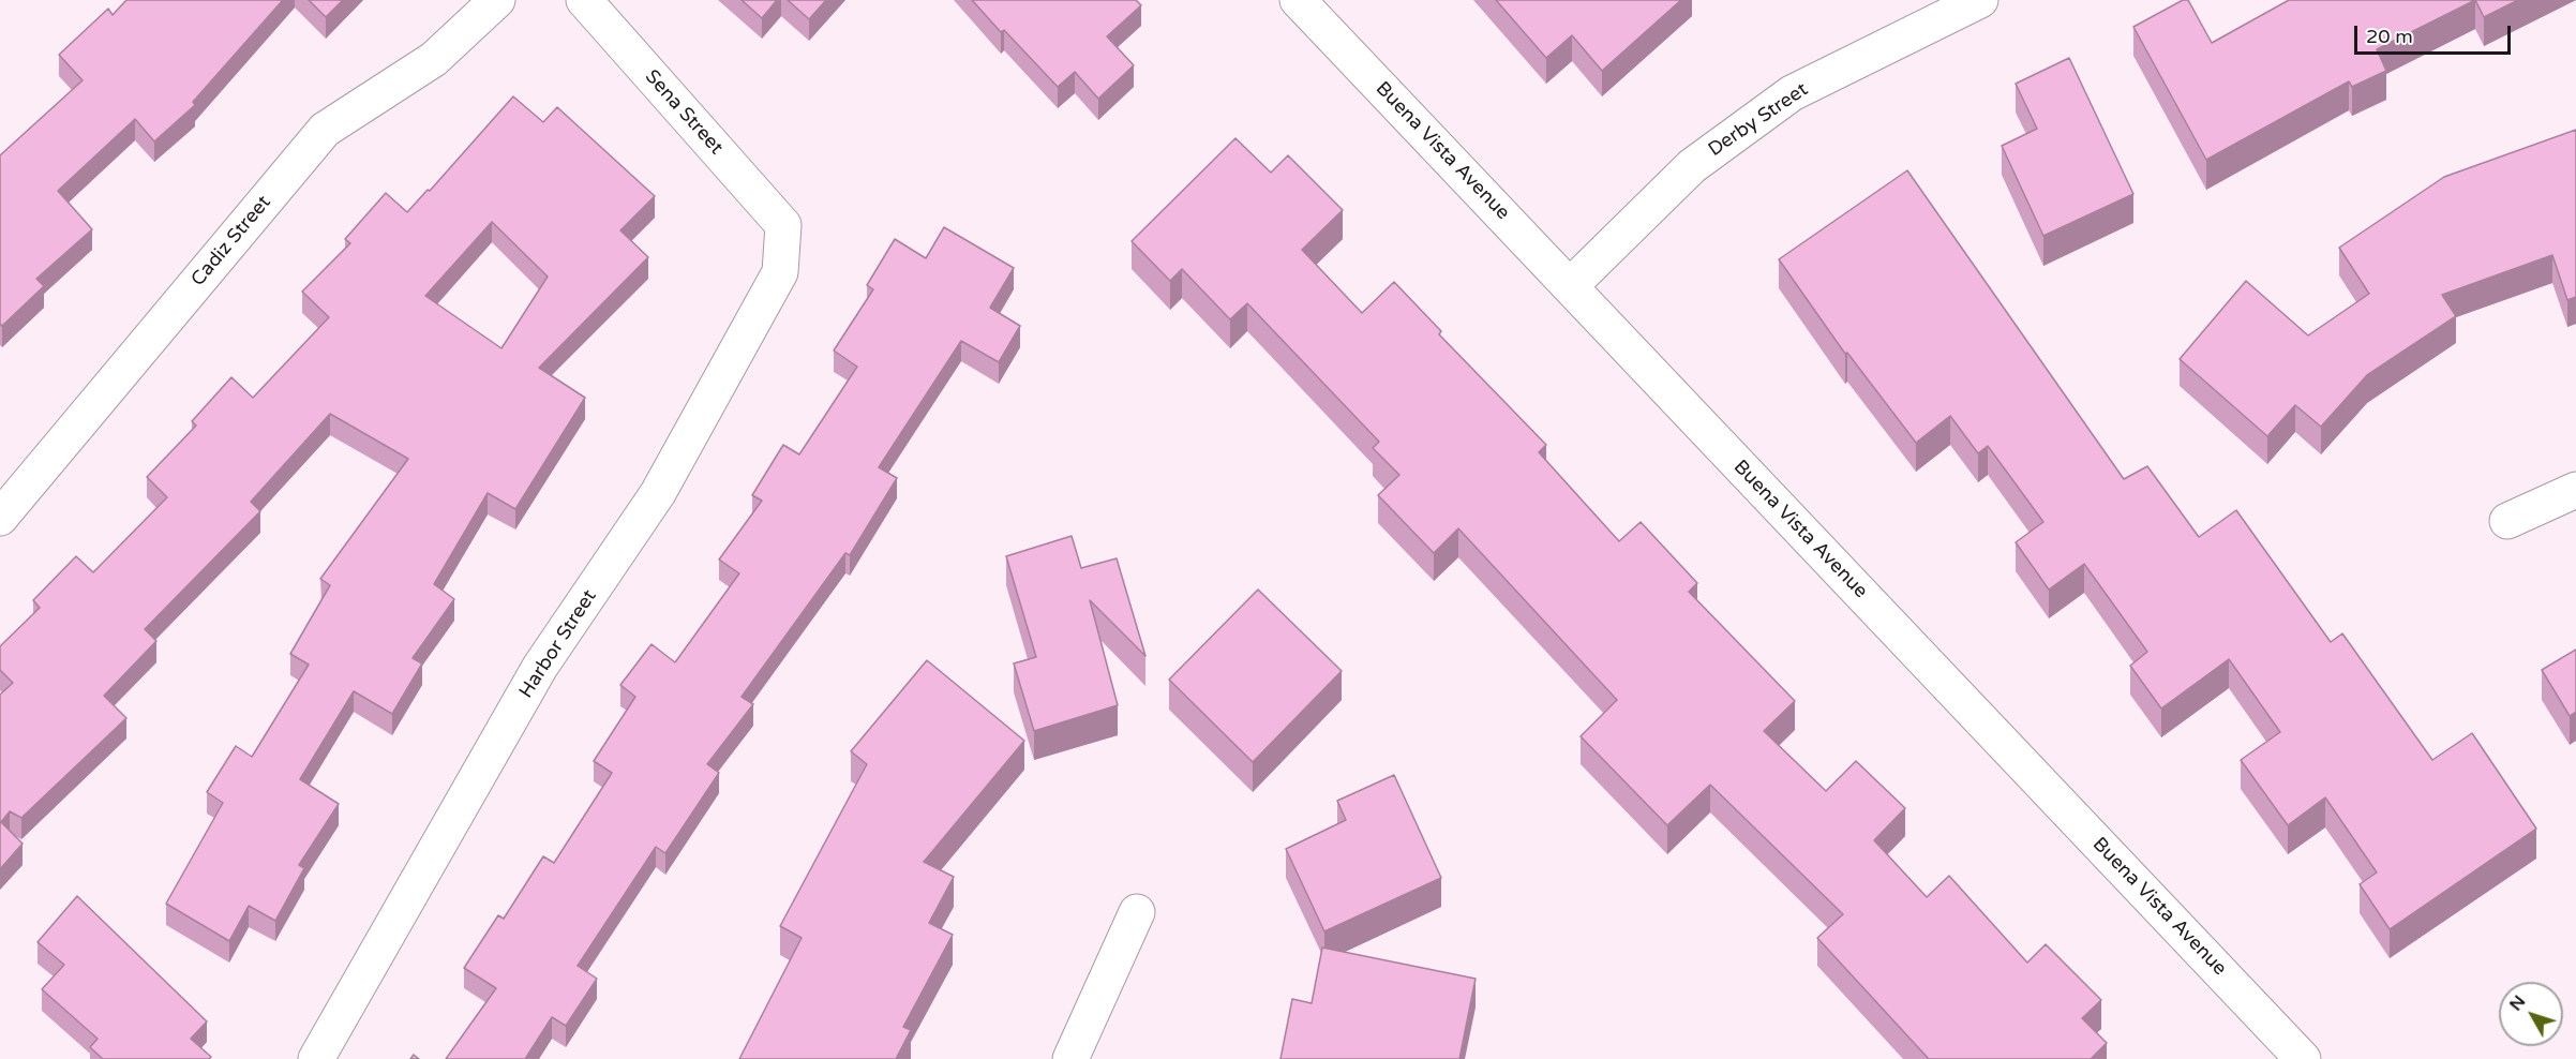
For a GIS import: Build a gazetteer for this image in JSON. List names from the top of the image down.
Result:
{
  "streets": {
    "street": [
      "Sena Street",
      "Derby Street",
      "Buena Vista Avenue",
      "Cadiz Street",
      "Harbor Street"
    ]
  },
  "crossings": [
    ["Sena Street", "Harbor Street"],
    ["Derby Street", "Buena Vista Avenue"]
  ],
  "scale_bar": "20 m",
  "north": "top left"
}
